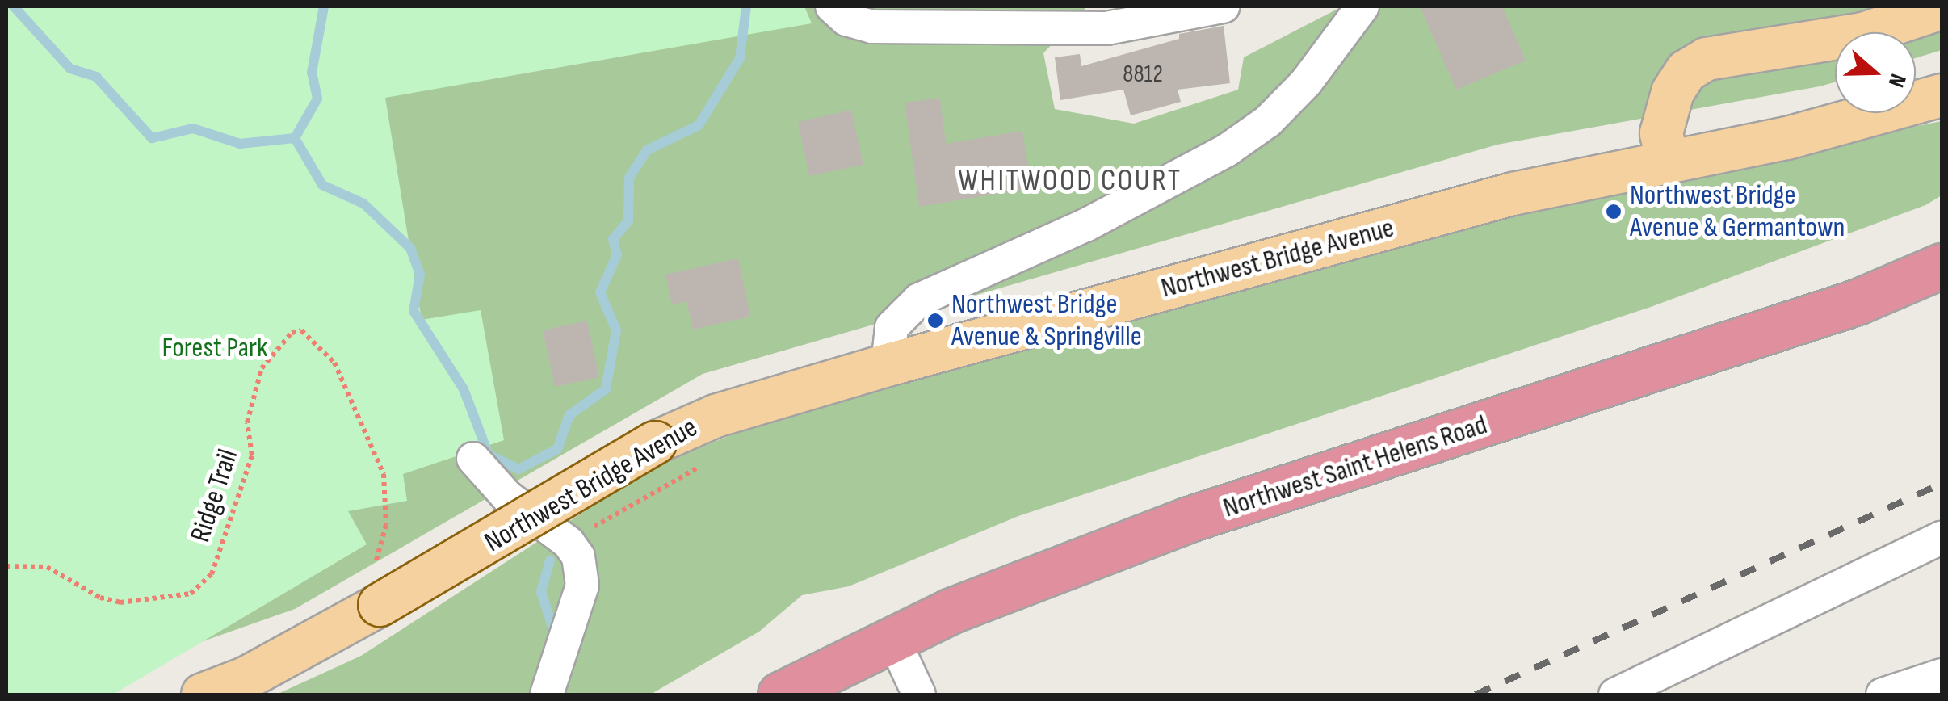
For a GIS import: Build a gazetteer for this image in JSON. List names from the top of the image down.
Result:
{
  "streets": {
    "highway": ["Northwest Saint Helens Road"],
    "main road": ["Northwest Bridge Avenue"],
    "path": ["Ridge Trail"]
  },
  "crossings": [
    ["Northwest Bridge Avenue", "Ridge Trail"]
  ],
  "districts": ["WHITWOOD COURT"],
  "parks": ["Forest Park"],
  "places": ["Northwest Bridge Avenue & Germantown", "Northwest Bridge Avenue & Springville"],
  "house_numbers": ["8812"],
  "north": "right"
}
